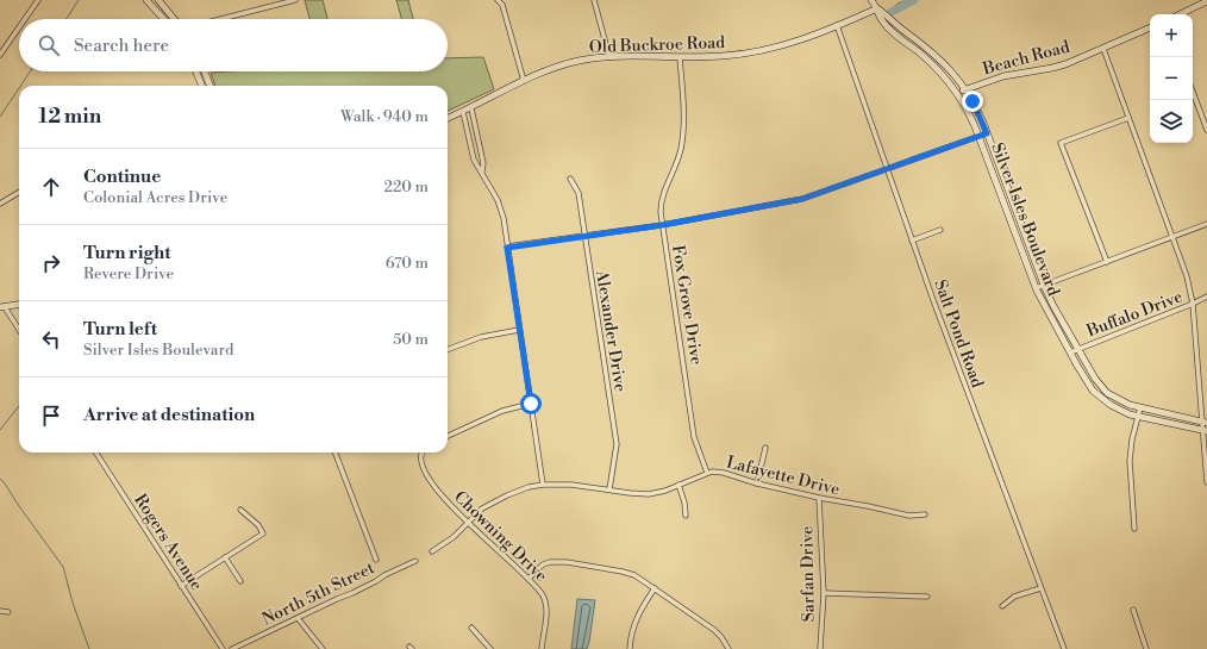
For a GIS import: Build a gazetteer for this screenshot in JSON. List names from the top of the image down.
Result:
{
  "streets": {
    "street": [
      "Old Buckroe Road",
      "Beach Road",
      "Silver Isles Boulevard",
      "Fox Grove Drive",
      "Buffalo Drive",
      "Alexander Drive",
      "Salt Pond Road",
      "Lafayette Drive",
      "Chowning Drive",
      "Rogers Avenue",
      "Sarfan Drive",
      "North 5th Street"
    ]
  },
  "crossings": [
    ["Old Buckroe Road", "Silver Isles Boulevard"],
    ["Old Buckroe Road", "Fox Grove Drive"],
    ["Old Buckroe Road", "Salt Pond Road"],
    ["Beach Road", "Silver Isles Boulevard"],
    ["Silver Isles Boulevard", "Buffalo Drive"],
    ["Fox Grove Drive", "Lafayette Drive"],
    ["Alexander Drive", "Lafayette Drive"],
    ["Lafayette Drive", "Chowning Drive"],
    ["Lafayette Drive", "Sarfan Drive"]
  ],
  "page": {
    "map_buttons": ["+", "−"],
    "search": "Search here",
    "heading": ["12 min", "Walk · 940 m"],
    "list": [
      ["Continue", "Colonial Acres Drive", "220 m"],
      ["Turn right", "Revere Drive", "670 m"],
      ["Turn left", "Silver Isles Boulevard", "50 m"],
      "Arrive at destination"
    ]
  }
}
